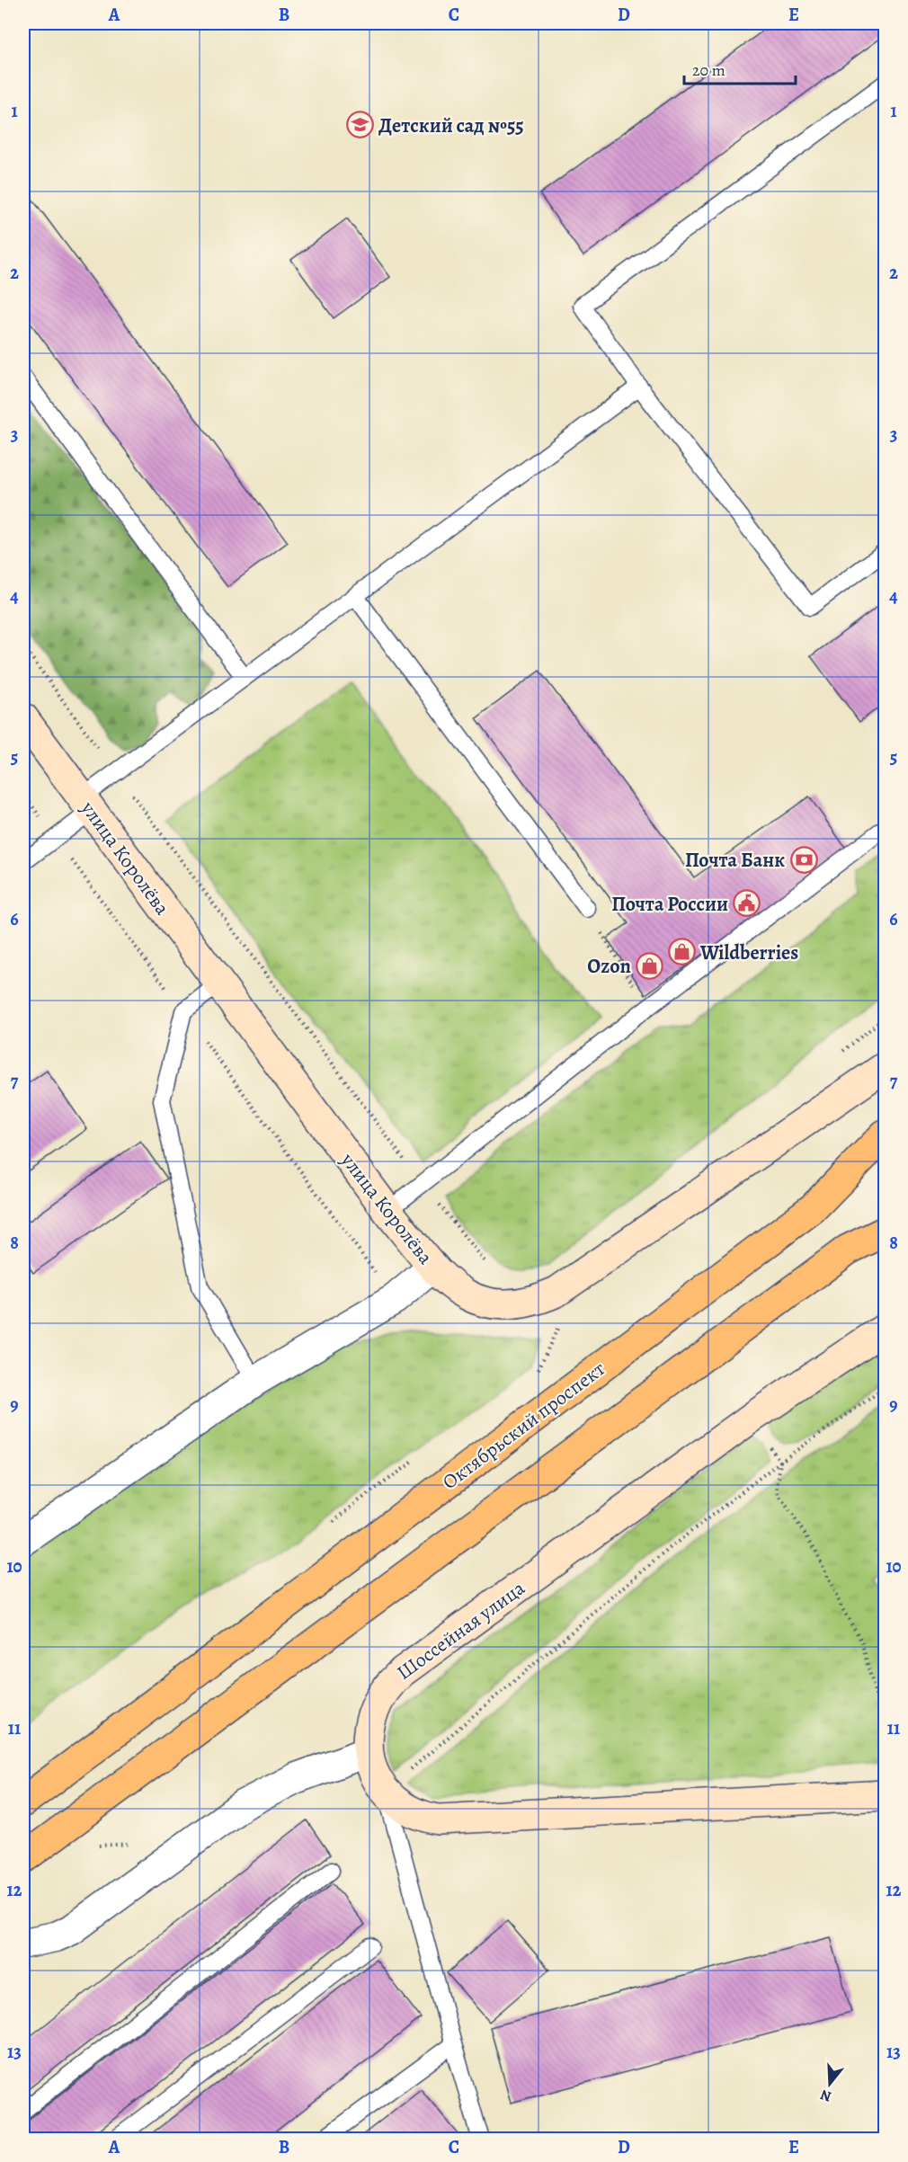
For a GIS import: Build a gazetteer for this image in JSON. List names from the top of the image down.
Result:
{
  "streets": {
    "main road": ["улица Королёва", "Октябрьский проспект", "Шоссейная улица"]
  },
  "places": {
    "school or university": ["Детский сад №55"],
    "bank": ["Почта Банк"],
    "public building": ["Почта России"],
    "shop": ["Wildberries", "Ozon"]
  },
  "scale_bar": "20 m",
  "north": "bottom",
  "grid": {
    "columns": [
      "A",
      "B",
      "C",
      "D",
      "E"
    ],
    "rows": [
      "1",
      "2",
      "3",
      "4",
      "5",
      "6",
      "7",
      "8",
      "9",
      "10",
      "11",
      "12",
      "13"
    ]
  }
}
